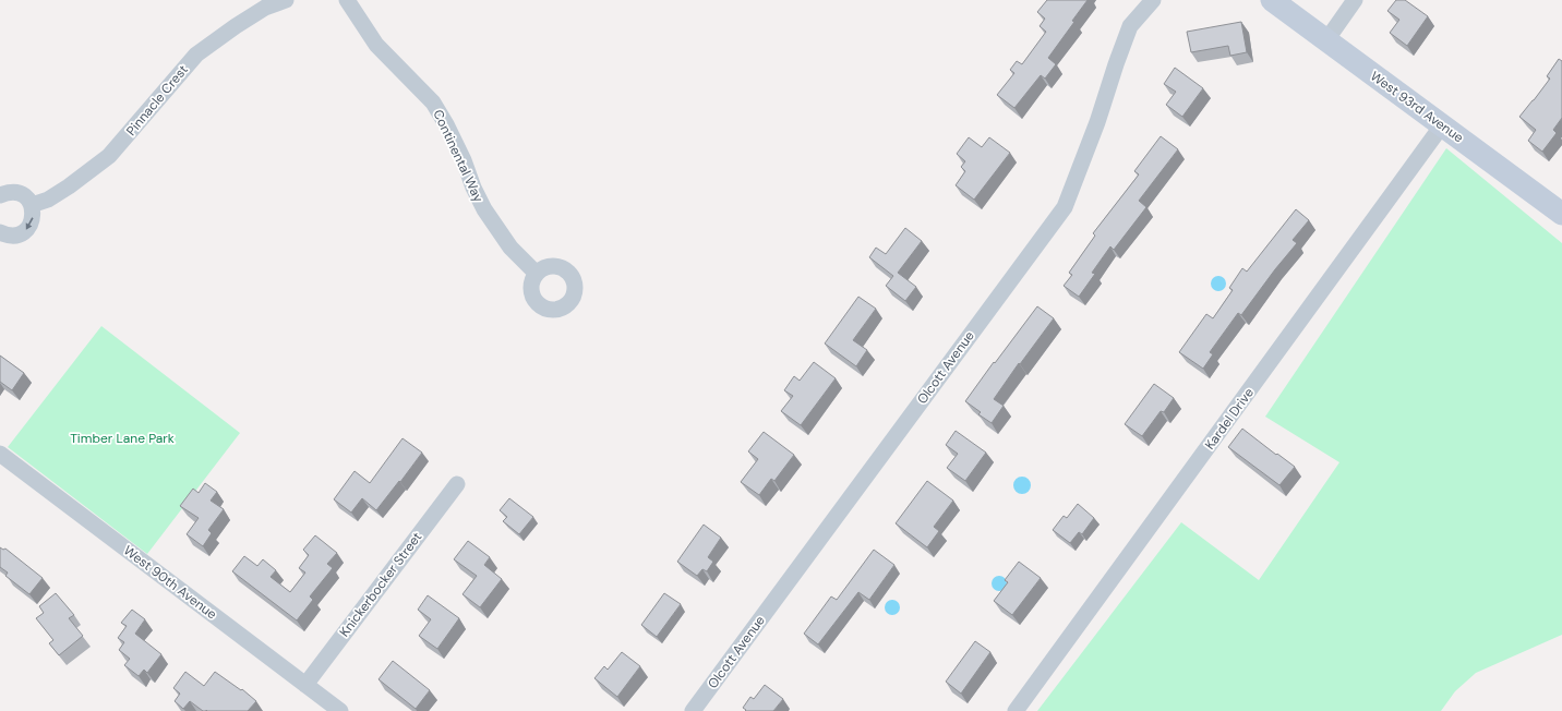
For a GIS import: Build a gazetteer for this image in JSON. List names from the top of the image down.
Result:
{
  "streets": {
    "street": [
      "Pinnacle Crest",
      "West 93rd Avenue",
      "Continental Way",
      "Olcott Avenue",
      "Kardel Drive",
      "West 90th Avenue",
      "Knickerbocker Street"
    ]
  },
  "crossings": [
    ["West 93rd Avenue", "Kardel Drive"],
    ["West 90th Avenue", "Knickerbocker Street"]
  ],
  "parks": ["Timber Lane Park"]
}
